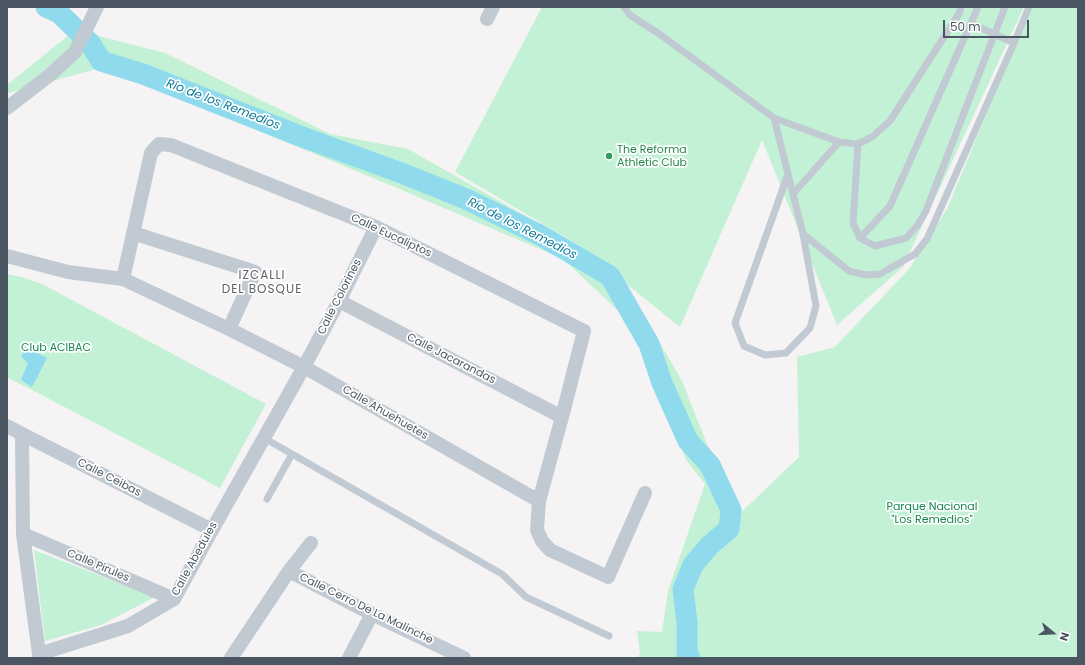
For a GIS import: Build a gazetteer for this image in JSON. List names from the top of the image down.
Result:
{
  "streets": {
    "street": [
      "Calle Eucaliptos",
      "Calle Colorines",
      "Calle Jacarandas",
      "Calle Ahuehuetes",
      "Calle Ceibas",
      "Calle Abedules",
      "Calle Pirules",
      "Calle Cerro De La Malinche"
    ]
  },
  "crossings": [
    ["Calle Eucaliptos", "Calle Colorines"],
    ["Calle Eucaliptos", "Calle Jacarandas"],
    ["Calle Eucaliptos", "Calle Ahuehuetes"],
    ["Calle Colorines", "Calle Jacarandas"],
    ["Calle Colorines", "Calle Ahuehuetes"],
    ["Calle Colorines", "Calle Abedules"],
    ["Calle Ahuehuetes", "Calle Abedules"],
    ["Calle Ceibas", "Calle Abedules"],
    ["Calle Abedules", "Calle Pirules"]
  ],
  "districts": ["IZCALLI DEL BOSQUE"],
  "water": ["Río de los Remedios"],
  "parks": ["Club ACIBAC", "Parque Nacional \"Los Remedios\""],
  "places": ["The Reforma Athletic Club"],
  "scale_bar": "50 m",
  "north": "right"
}
